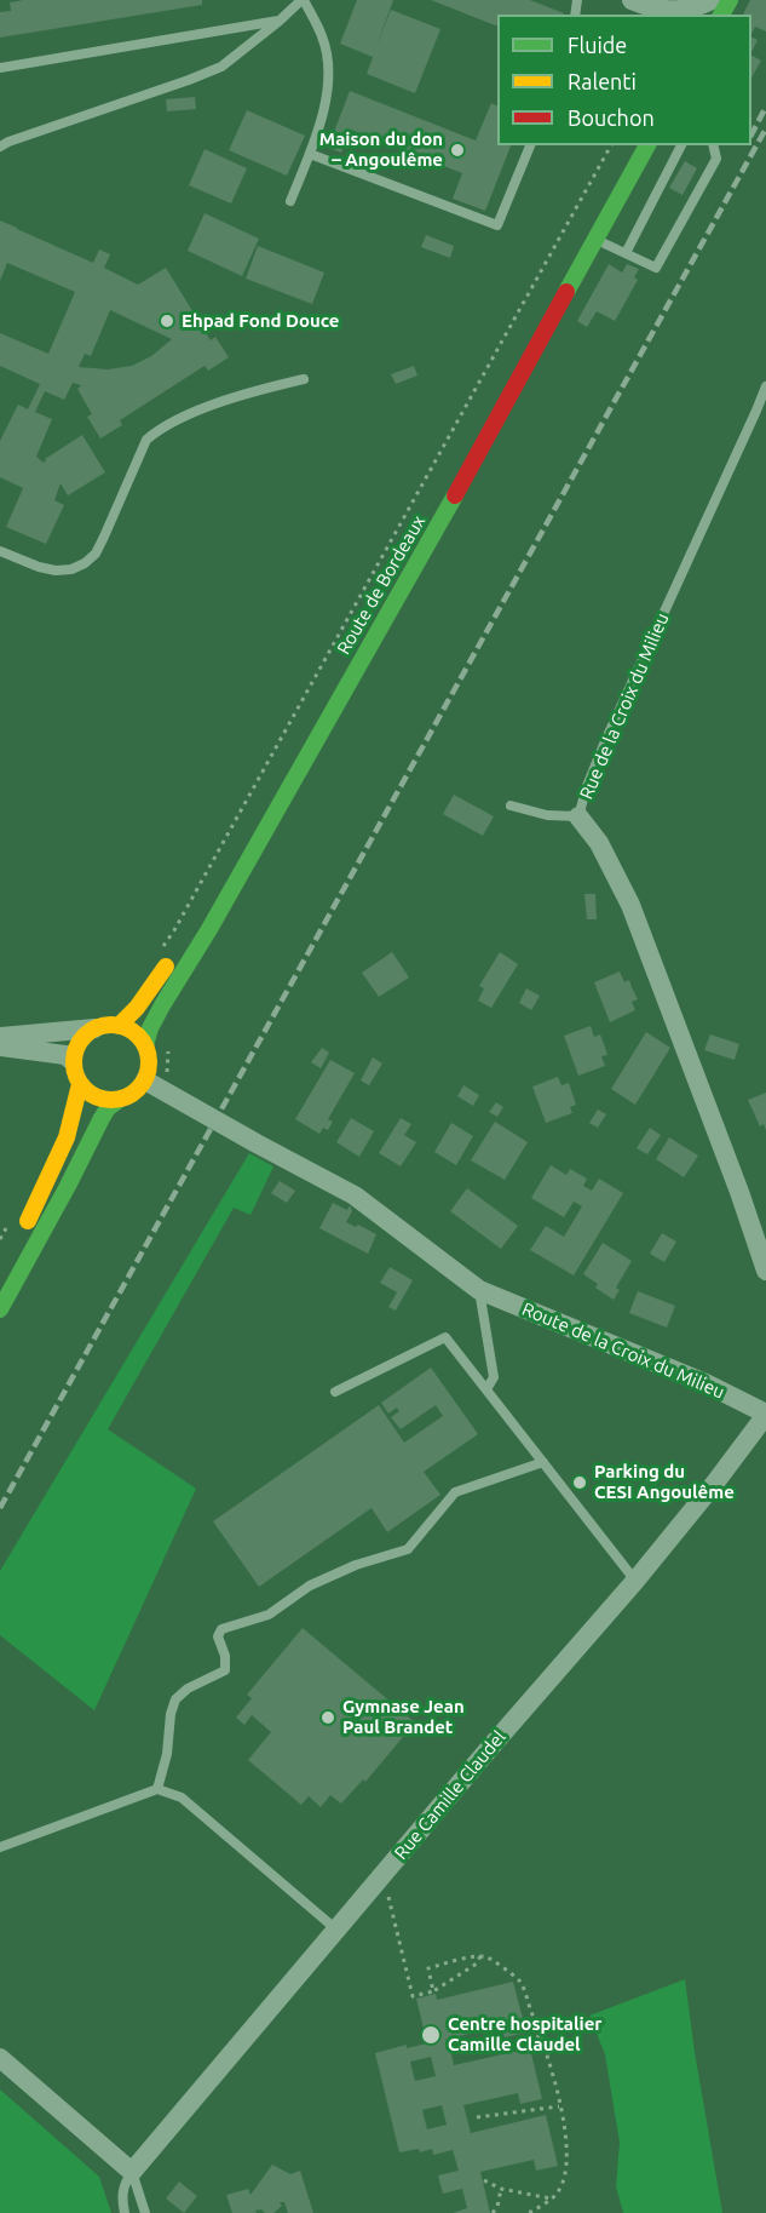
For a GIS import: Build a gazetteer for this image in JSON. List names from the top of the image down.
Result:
{
  "streets": {
    "main road": ["Route de Bordeaux"],
    "street": ["Rue de la Croix du Milieu", "Route de la Croix du Milieu", "Rue Camille Claudel"]
  },
  "crossings": [
    ["Route de la Croix du Milieu", "Rue Camille Claudel"]
  ],
  "places": [
    "Maison du don – Angoulême",
    "Ehpad Fond Douce",
    "Parking du CESI Angoulême",
    "Gymnase Jean Paul Brandet",
    "Centre hospitalier Camille Claudel"
  ],
  "legend": ["Fluide", "Ralenti", "Bouchon"]
}
